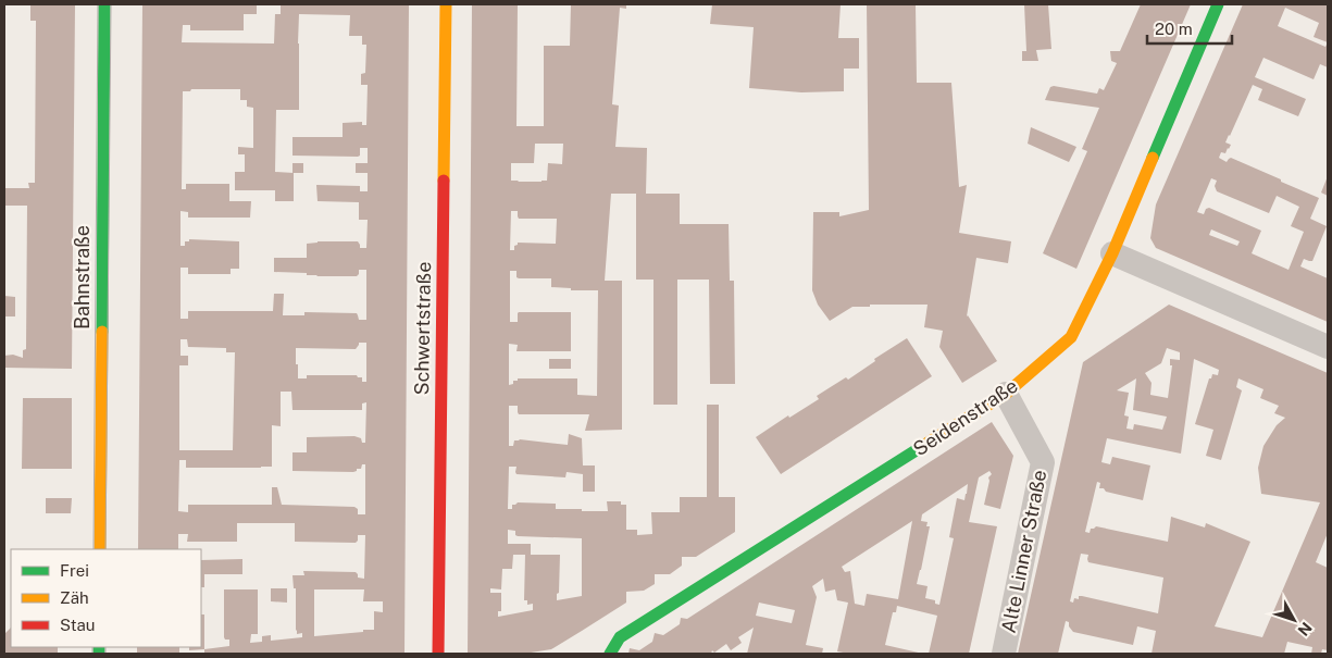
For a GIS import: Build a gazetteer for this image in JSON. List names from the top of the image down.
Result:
{
  "streets": {
    "street": [
      "Bahnstraße",
      "Schwertstraße",
      "Seidenstraße",
      "Alte Linner Straße"
    ]
  },
  "crossings": [
    ["Seidenstraße", "Alte Linner Straße"]
  ],
  "legend": ["Frei", "Zäh", "Stau"],
  "scale_bar": "20 m",
  "north": "bottom right"
}
